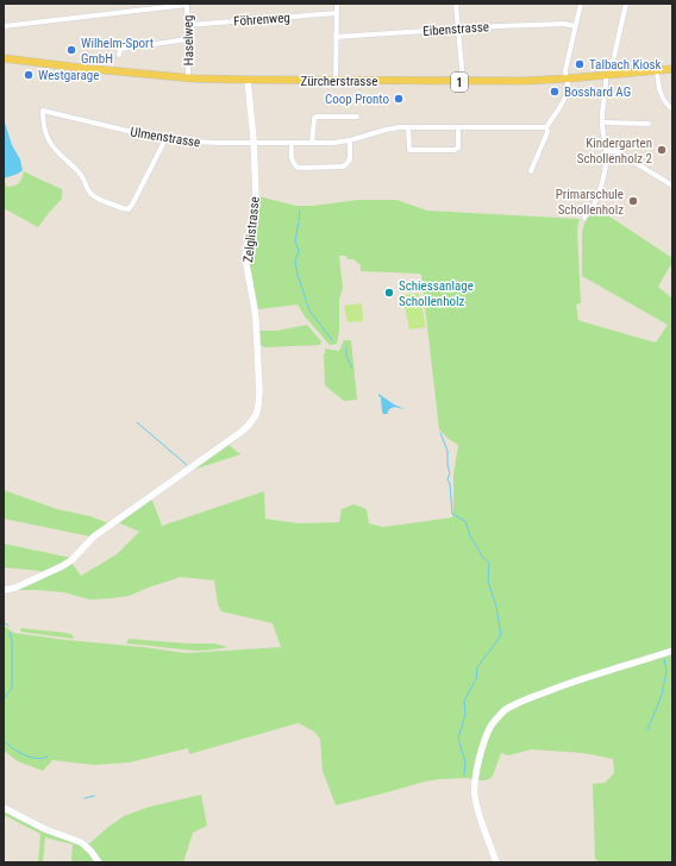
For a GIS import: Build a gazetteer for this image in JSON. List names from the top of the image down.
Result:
{
  "streets": {
    "main road": ["Zürcherstrasse", "1"],
    "street": [
      "Föhrenweg",
      "Eibenstrasse",
      "Haselweg",
      "Ulmenstrasse",
      "Zelglistrasse"
    ]
  },
  "crossings": [
    ["Föhrenweg", "Haselweg"],
    ["Haselweg", "Zürcherstrasse"],
    ["Zürcherstrasse", "Zelglistrasse"],
    ["Ulmenstrasse", "Zelglistrasse"]
  ],
  "places": [
    "Wilhelm-Sport GmbH",
    "Talbach Kiosk",
    "Westgarage",
    "Bosshard AG",
    "Coop Pronto",
    "Kindergarten Schollenholz 2",
    "Primarschule Schollenholz",
    "Schiessanlage Schollenholz"
  ]
}
